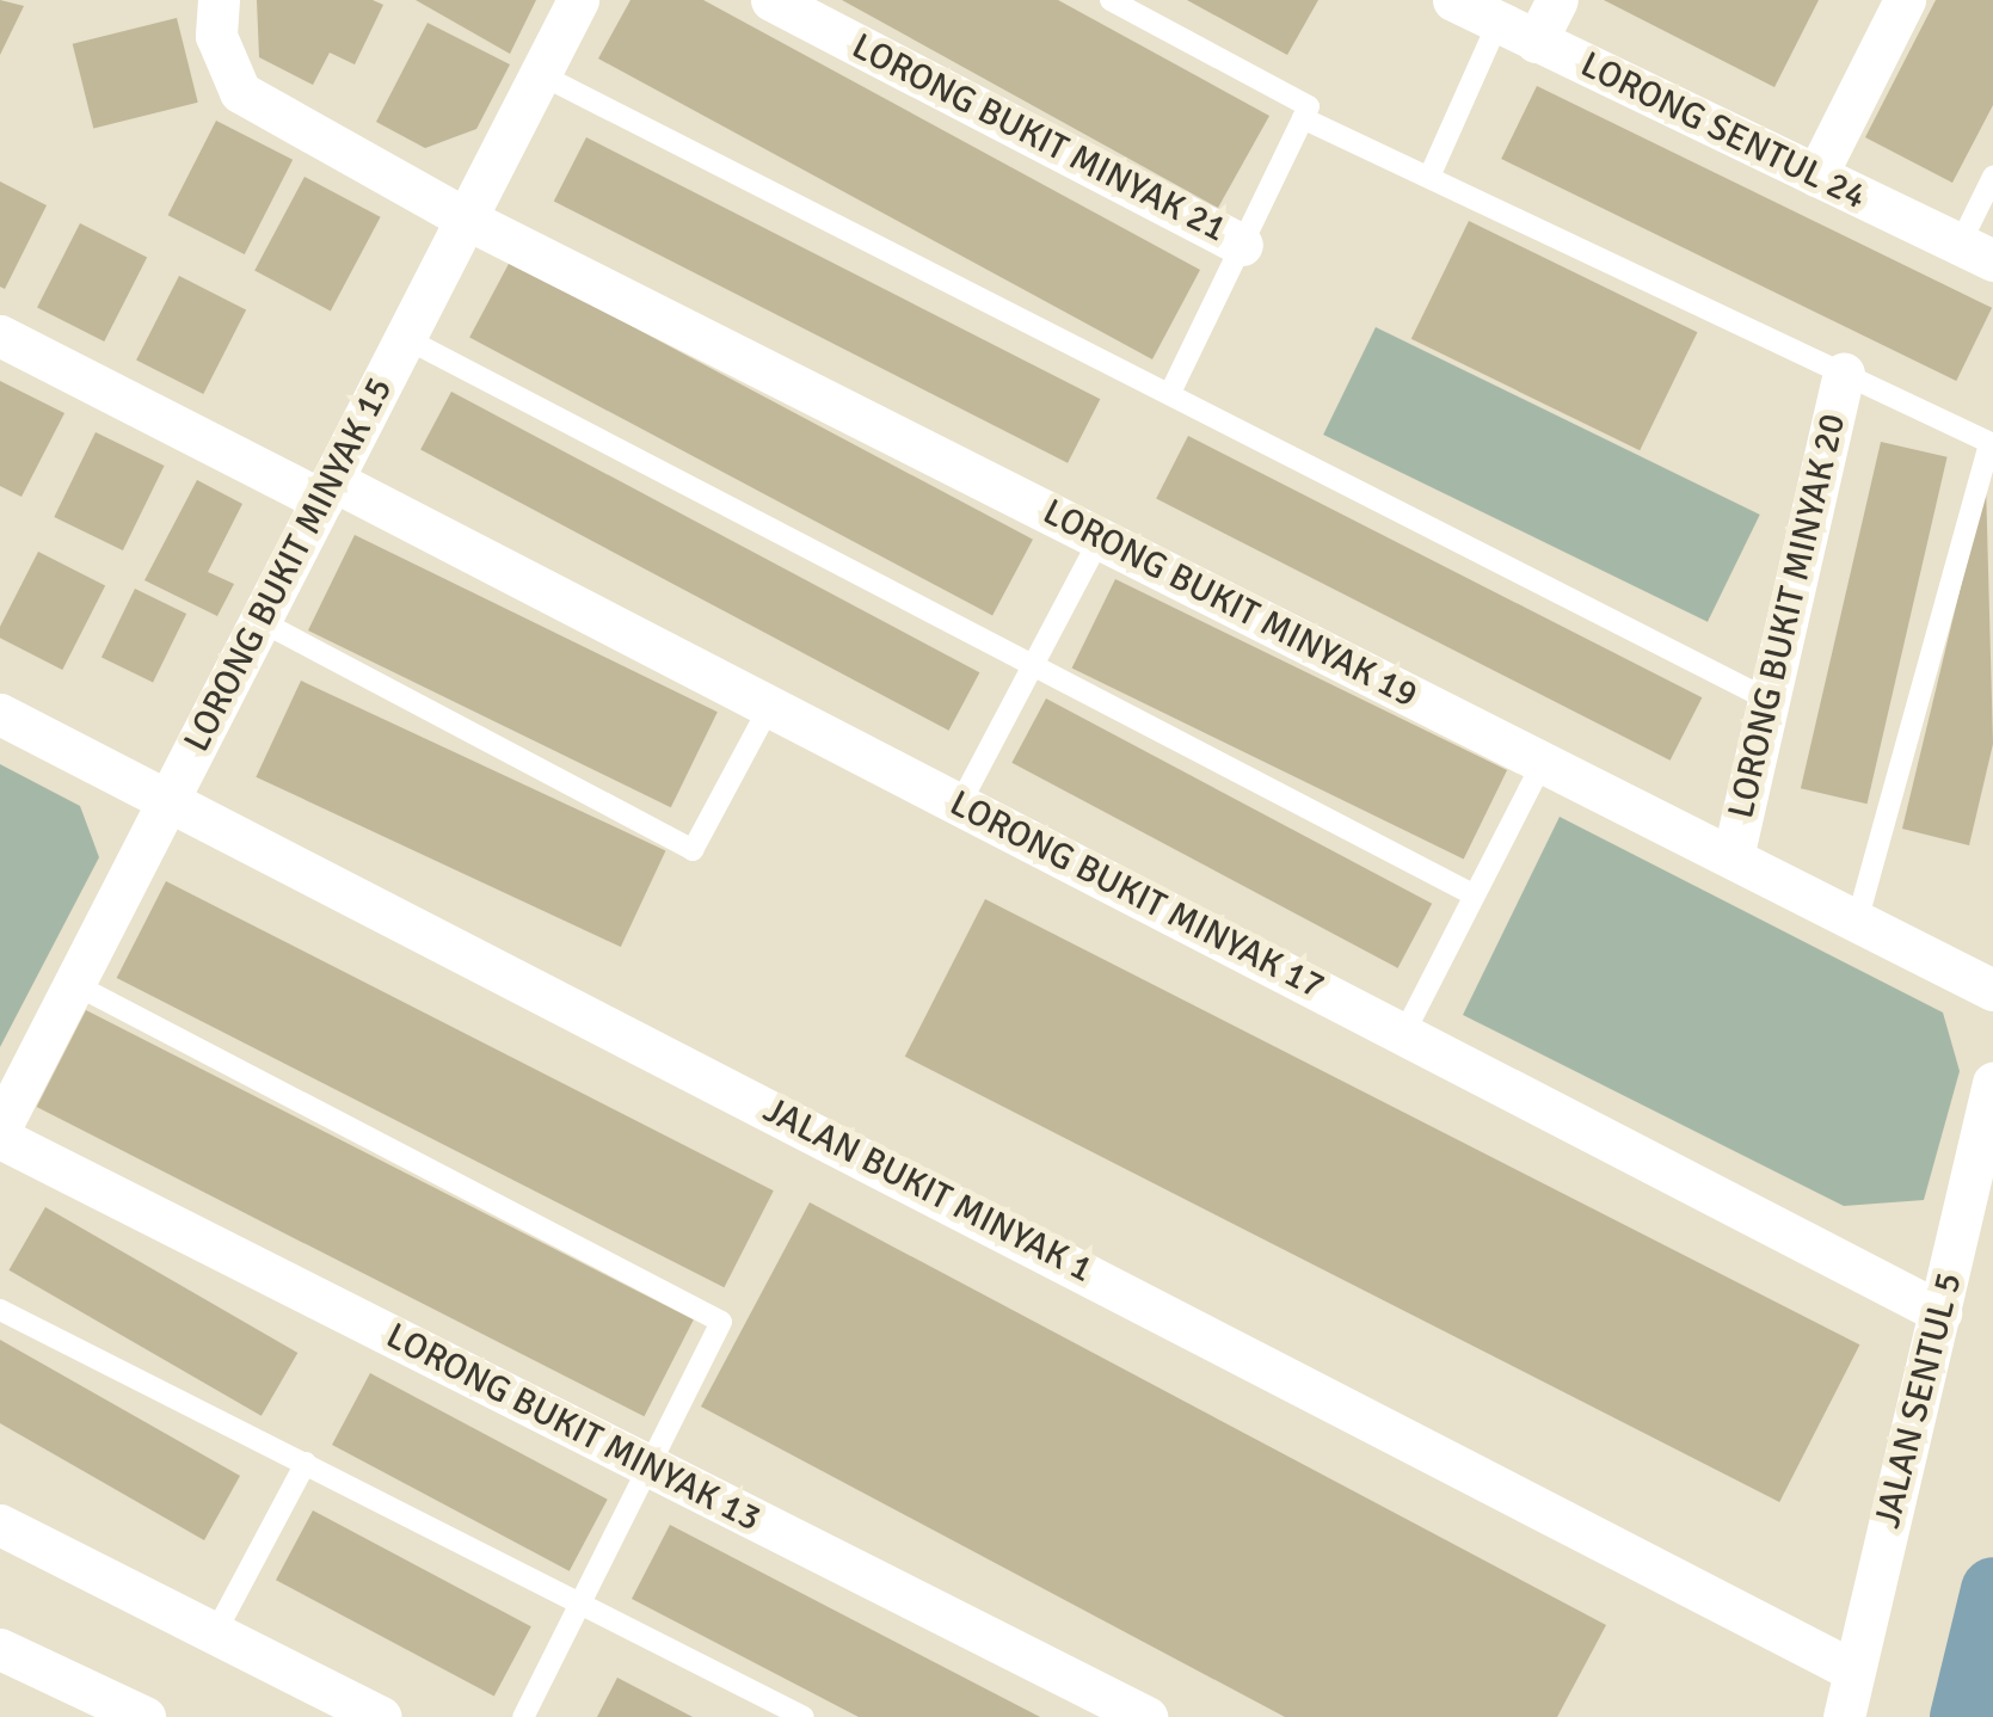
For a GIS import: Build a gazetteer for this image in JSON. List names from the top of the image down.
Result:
{
  "streets": {
    "street": [
      "LORONG SENTUL 24",
      "LORONG BUKIT MINYAK 21",
      "LORONG BUKIT MINYAK 15",
      "LORONG BUKIT MINYAK 19",
      "LORONG BUKIT MINYAK 20",
      "LORONG BUKIT MINYAK 17",
      "JALAN BUKIT MINYAK 1",
      "JALAN SENTUL 5",
      "LORONG BUKIT MINYAK 13"
    ]
  },
  "crossings": [
    ["LORONG BUKIT MINYAK 15", "LORONG BUKIT MINYAK 19"],
    ["LORONG BUKIT MINYAK 15", "LORONG BUKIT MINYAK 17"],
    ["LORONG BUKIT MINYAK 15", "JALAN BUKIT MINYAK 1"],
    ["LORONG BUKIT MINYAK 19", "LORONG BUKIT MINYAK 20"],
    ["LORONG BUKIT MINYAK 17", "JALAN SENTUL 5"],
    ["JALAN BUKIT MINYAK 1", "JALAN SENTUL 5"]
  ]
}
